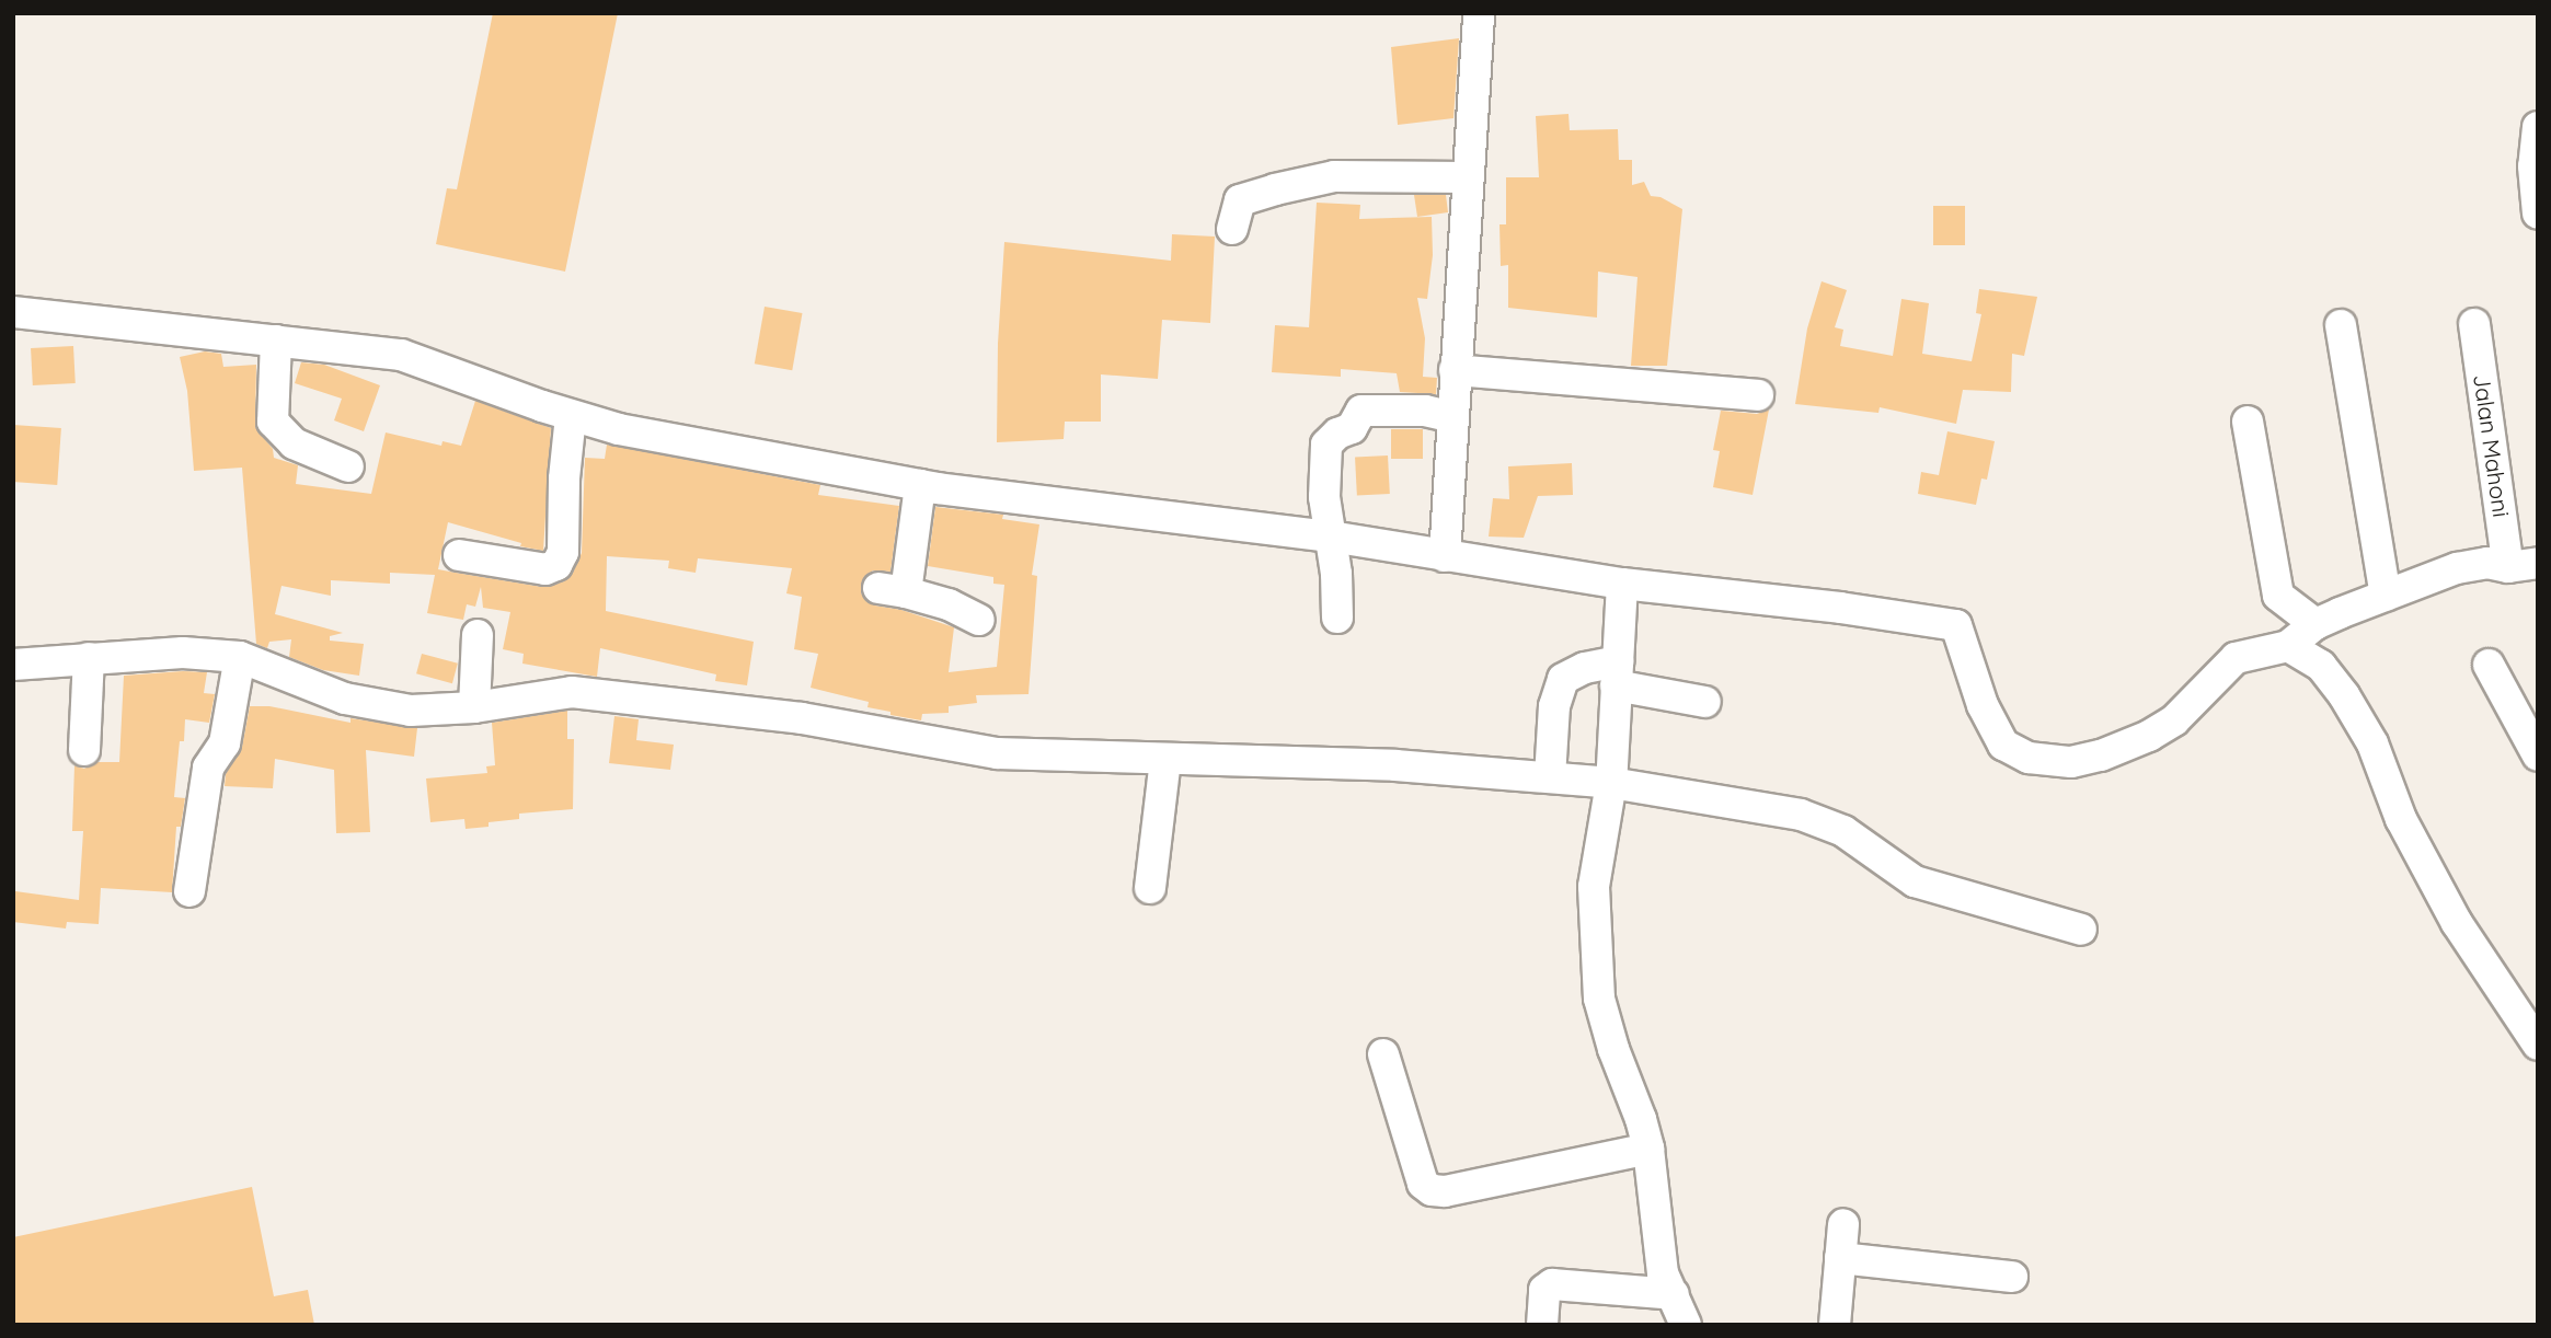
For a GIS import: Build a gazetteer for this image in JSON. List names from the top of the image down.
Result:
{
  "streets": {
    "street": ["Jalan Mahoni"]
  }
}
